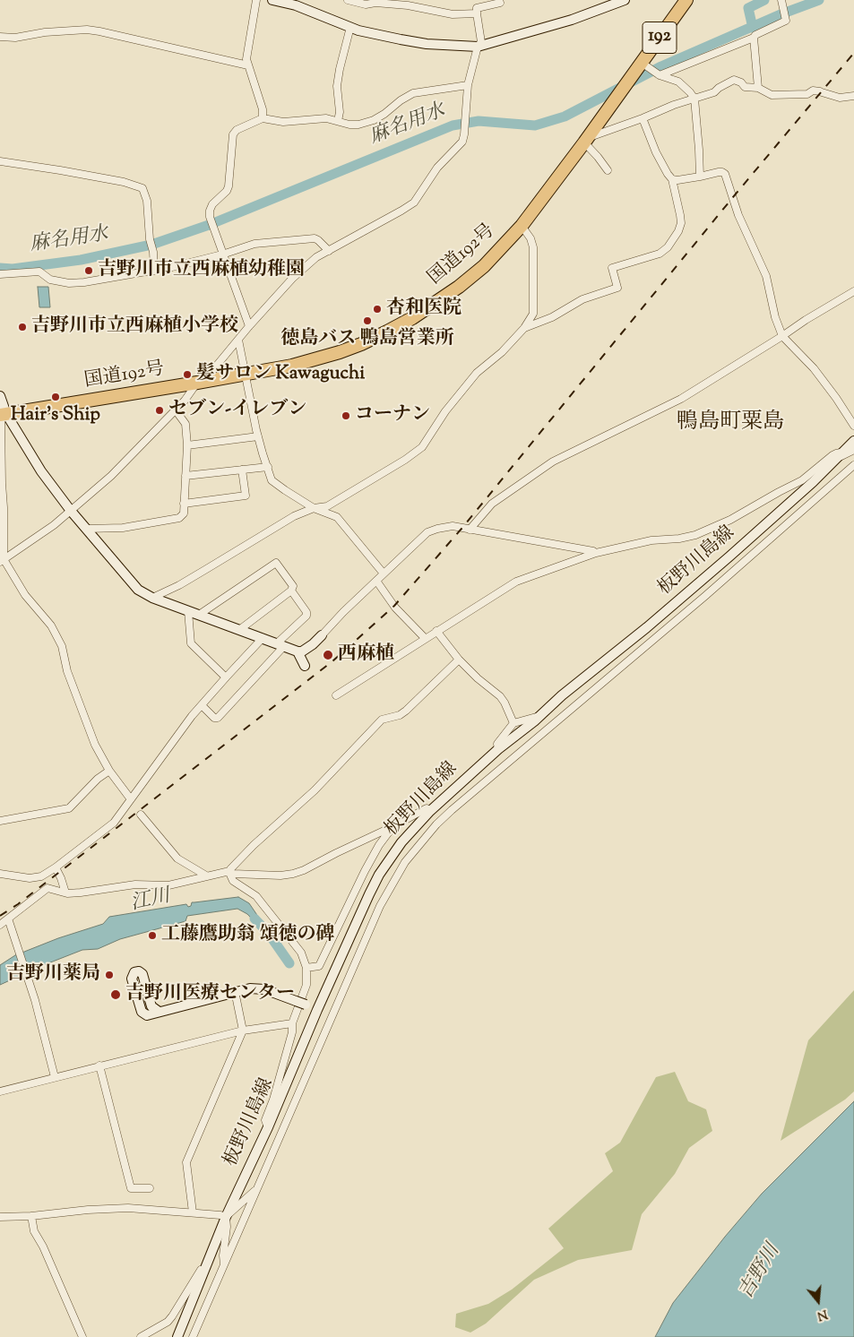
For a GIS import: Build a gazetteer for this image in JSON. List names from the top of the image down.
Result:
{
  "streets": {
    "highway": ["192", "国道192号"],
    "main road": ["板野川島線"]
  },
  "districts": ["鴨島町粟島"],
  "water": ["麻名用水", "江川", "吉野川"],
  "places": [
    "吉野川市立西麻植幼稚園",
    "杏和医院",
    "徳島バス 鴨島営業所",
    "吉野川市立西麻植小学校",
    "髪サロン Kawaguchi",
    "Hair's Ship",
    "セブン-イレブン",
    "コーナン",
    "西麻植",
    "工藤鷹助翁 頌徳の碑",
    "吉野川薬局",
    "吉野川医療センター"
  ],
  "north": "bottom"
}
